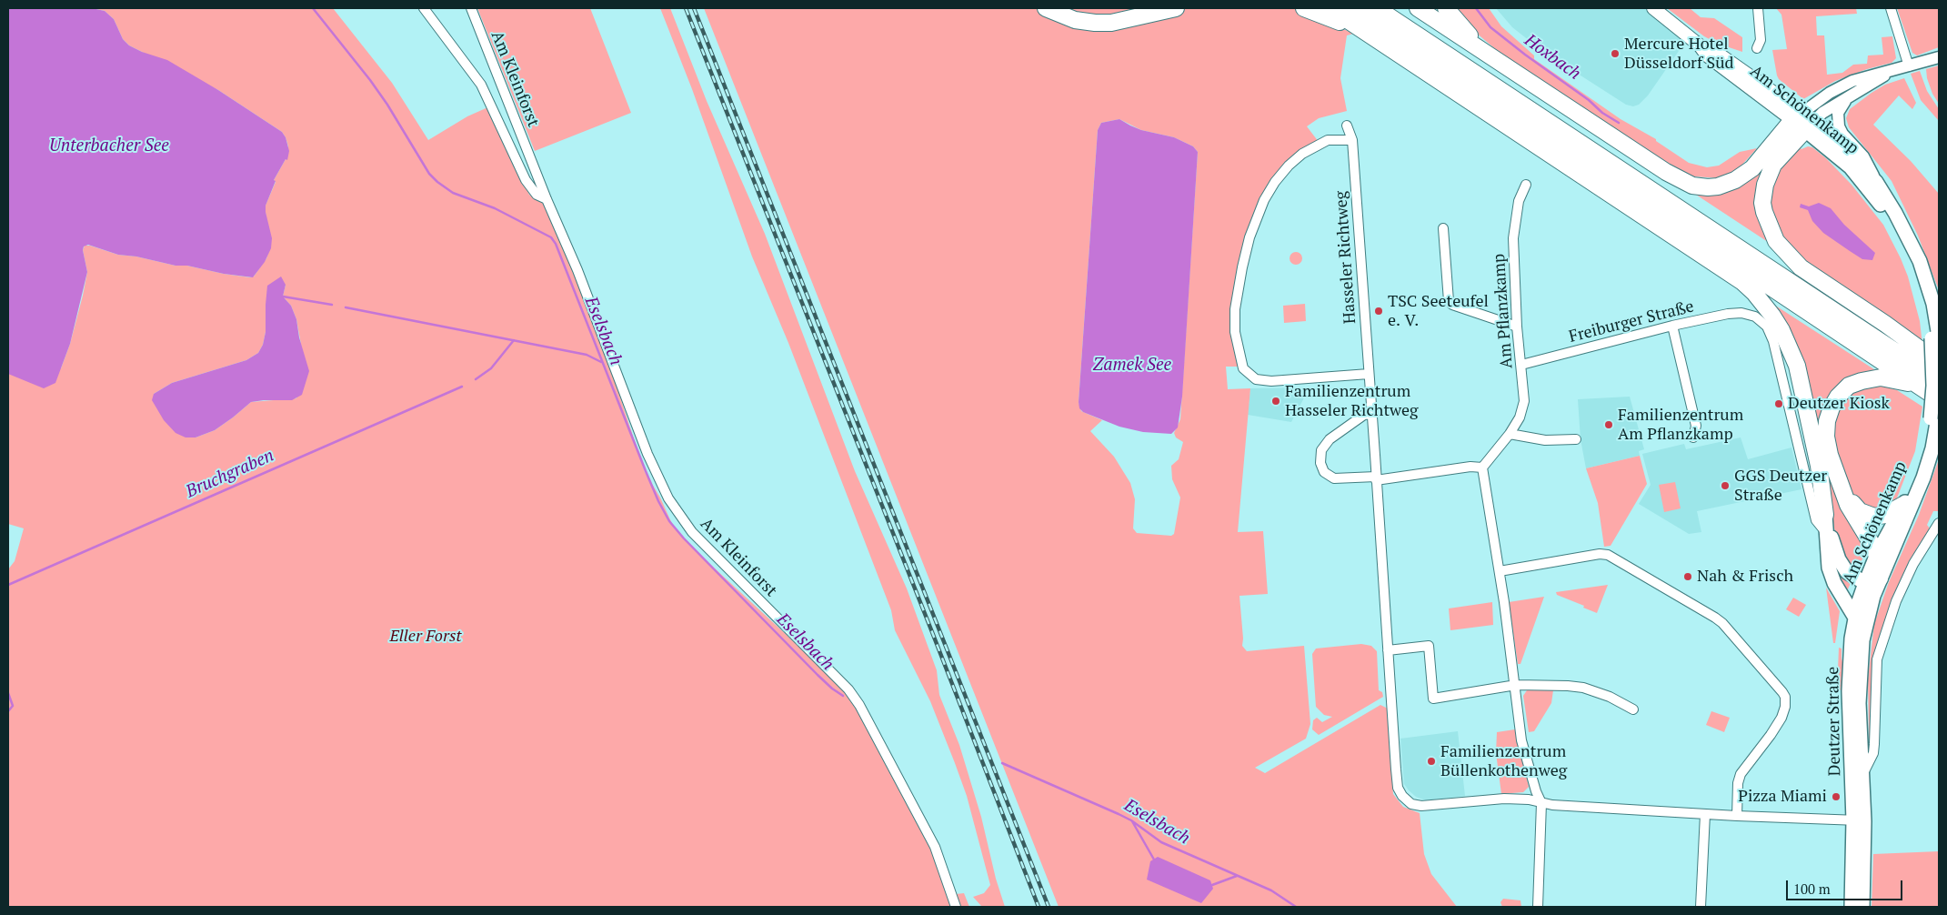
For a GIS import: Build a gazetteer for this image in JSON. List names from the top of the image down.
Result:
{
  "streets": {
    "main road": ["Am Schönenkamp", "Deutzer Straße"],
    "street": [
      "Am Kleinforst",
      "Hasseler Richtweg",
      "Am Pflanzkamp",
      "Freiburger Straße"
    ]
  },
  "crossings": [
    ["Am Schönenkamp", "Deutzer Straße"],
    ["Am Pflanzkamp", "Freiburger Straße"]
  ],
  "water": [
    "Hoxbach",
    "Unterbacher See",
    "Eselsbach",
    "Zamek See",
    "Bruchgraben"
  ],
  "parks": ["Eller Forst"],
  "places": [
    "Mercure Hotel Düsseldorf Süd",
    "TSC Seeteufel e. V.",
    "Familienzentrum Hasseler Richtweg",
    "Deutzer Kiosk",
    "Familienzentrum Am Pflanzkamp",
    "GGS Deutzer Straße",
    "Nah & Frisch",
    "Familienzentrum Büllenkothenweg",
    "Pizza Miami"
  ],
  "scale_bar": "100 m"
}
